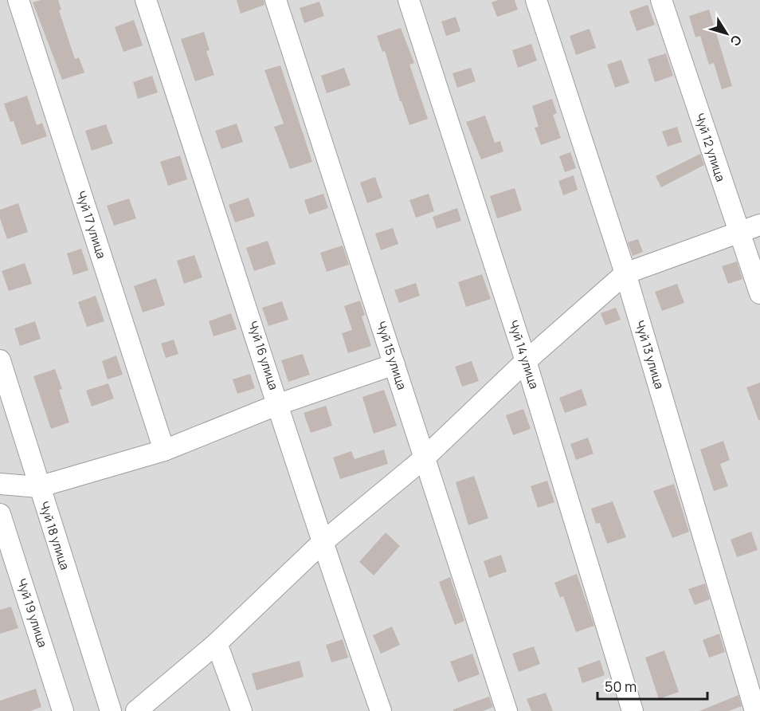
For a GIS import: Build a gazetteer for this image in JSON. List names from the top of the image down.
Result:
{
  "streets": {
    "street": [
      "Чуй 12 улица",
      "Чуй 17 улица",
      "Чуй 14 улица",
      "Чуй 13 улица",
      "Чуй 16 улица",
      "Чуй 15 улица",
      "Чуй 18 улица",
      "Чуй 19 улица"
    ]
  },
  "scale_bar": "50 m",
  "north": "bottom right"
}
